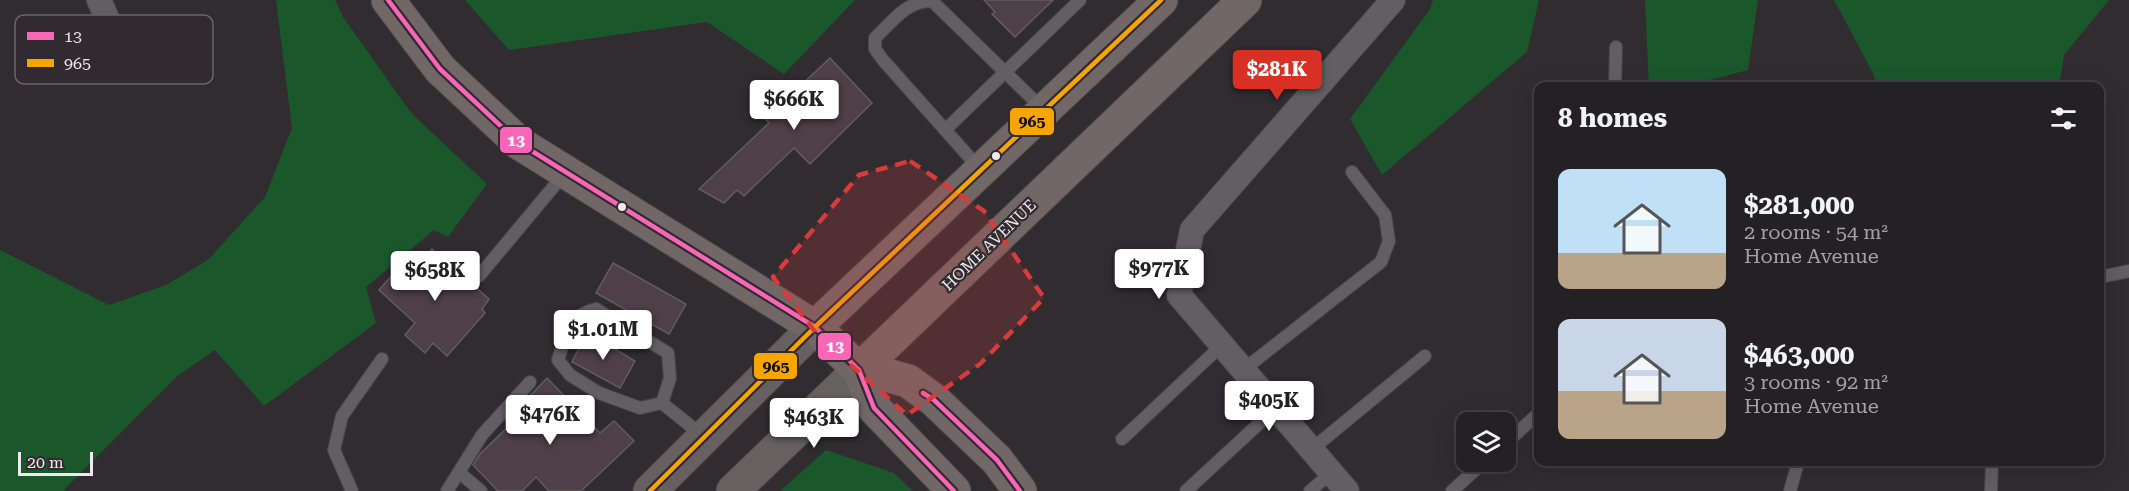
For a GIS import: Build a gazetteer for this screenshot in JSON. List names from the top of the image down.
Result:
{
  "streets": {
    "main road": ["HOME AVENUE"]
  },
  "lines": ["transit line 13", "transit line 965"],
  "legend": ["13", "965"],
  "scale_bar": "20 m",
  "page": {
    "price": [
      "$281K",
      "$666K",
      "$977K",
      "$658K",
      "$1.01M",
      "$405K",
      "$476K",
      "$463K"
    ],
    "heading": "8 homes",
    "list": [
      {
        "name": "$281,000",
        "note": "2 rooms · 54 m² · Home Avenue"
      },
      {
        "name": "$463,000",
        "note": "3 rooms · 92 m² · Home Avenue"
      }
    ],
    "scale": "20 m"
  }
}
